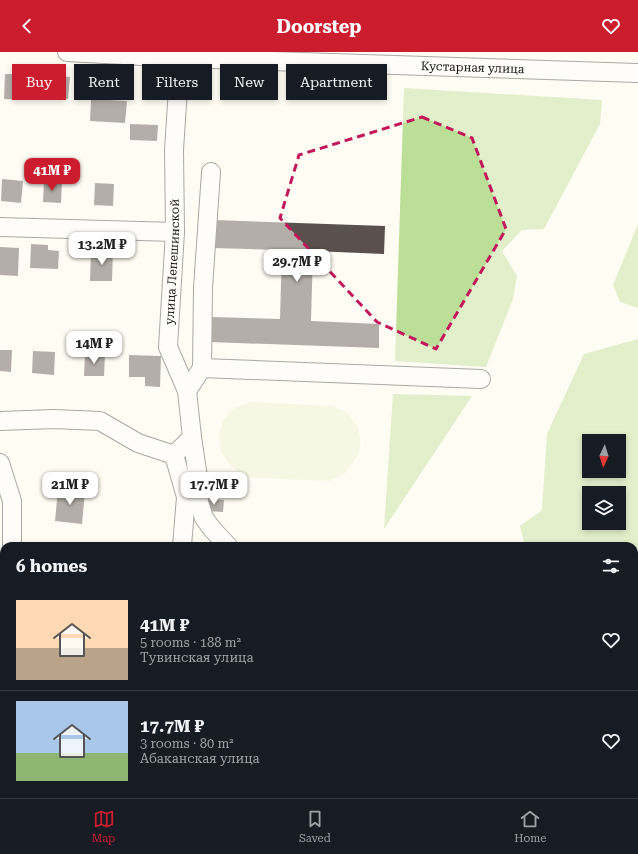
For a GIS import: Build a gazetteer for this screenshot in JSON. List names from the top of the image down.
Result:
{
  "streets": {
    "street": ["Кустарная улица", "улица Лепешинской"]
  },
  "crossings": [
    ["Кустарная улица", "улица Лепешинской"]
  ],
  "north": "bottom",
  "page": {
    "header": "Doorstep",
    "chip": [
      "Buy",
      "Rent",
      "Filters",
      "New",
      "Apartment"
    ],
    "price": [
      "41M ₽",
      "13.2M ₽",
      "29.7M ₽",
      "14M ₽",
      "21M ₽",
      "17.7M ₽"
    ],
    "heading": "6 homes",
    "list": [
      {
        "name": "41M ₽",
        "note": "5 rooms · 188 m² · Тувинская улица"
      },
      {
        "name": "17.7M ₽",
        "note": "3 rooms · 80 m² · Абаканская улица"
      }
    ],
    "tabs": ["Map", "Saved", "Home"]
  }
}
